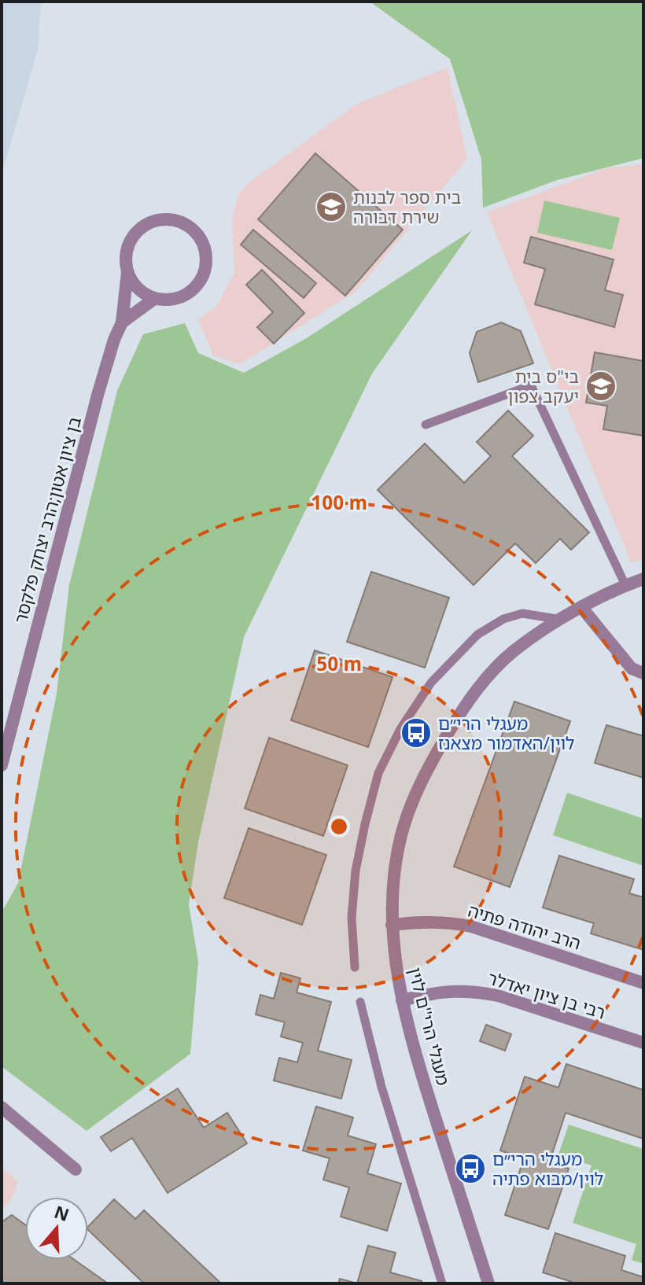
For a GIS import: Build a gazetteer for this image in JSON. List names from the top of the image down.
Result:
{
  "streets": {
    "street": [
      "בן ציון אטון;הרב יצחק פלקסר",
      "הרב יהודה פתיה",
      "רבי בן ציון יאדלר",
      "מעגלי הרי''ם לוין"
    ]
  },
  "crossings": [
    ["הרב יהודה פתיה", "מעגלי הרי''ם לוין"],
    ["רבי בן ציון יאדלר", "מעגלי הרי''ם לוין"]
  ],
  "places": {
    "school or university": ["בית ספר לבנות שירת דבורה", "בי\"ס בית יעקב צפון"],
    "bus stop": ["מעגלי הרי״ם לוין/האדמור מצאנז", "מעגלי הרי״ם לוין/מבוא פתיה"]
  },
  "north": "top",
  "rings": ["100 m", "50 m"]
}
